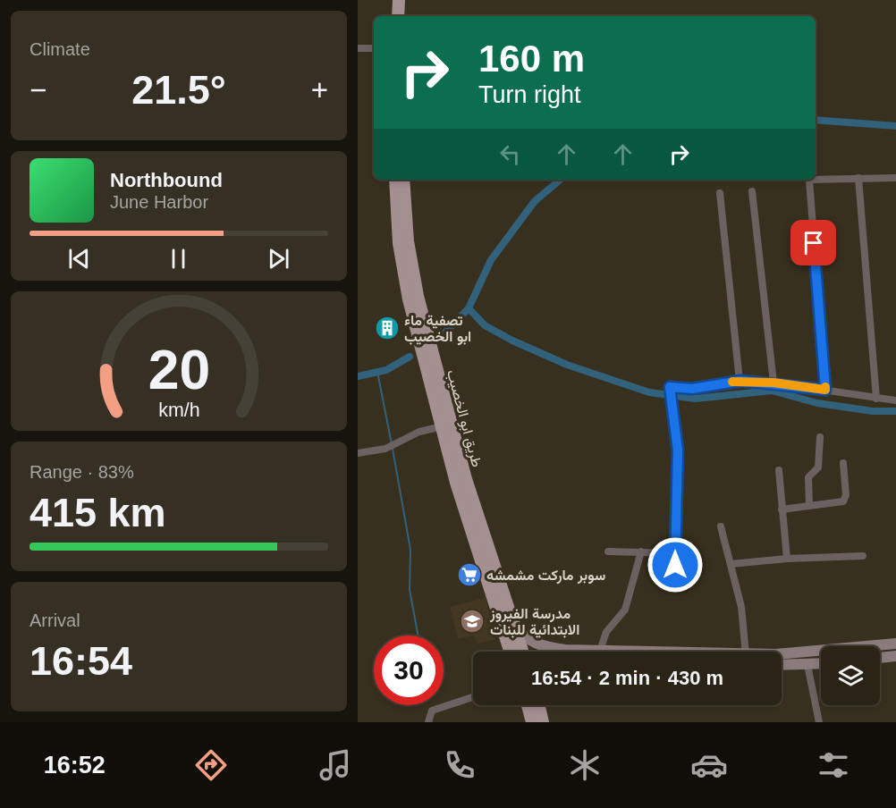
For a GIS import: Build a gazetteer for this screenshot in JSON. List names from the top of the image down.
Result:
{
  "streets": {
    "main road": ["طريق ابو الخصيب"]
  },
  "places": {
    "building": ["تصفية ماء ابو الخصيب"],
    "supermarket": ["سوبر ماركت مشمشه"],
    "school or university": ["مدرسة الفيروز الابتدائية للبنات"]
  },
  "page": {
    "tile": [
      "Climate",
      ["Range · 83%", "415 km"],
      ["Arrival", "16:54"]
    ],
    "turn": ["160 m", "Turn right"],
    "heat": ["−", "21.5°", "+"],
    "song": ["Northbound", "June Harbor"],
    "limit": "30",
    "trip": "16:54 · 2 min · 430 m",
    "tabs": "16:52",
    "gauge": ["20", "km/h"]
  }
}
